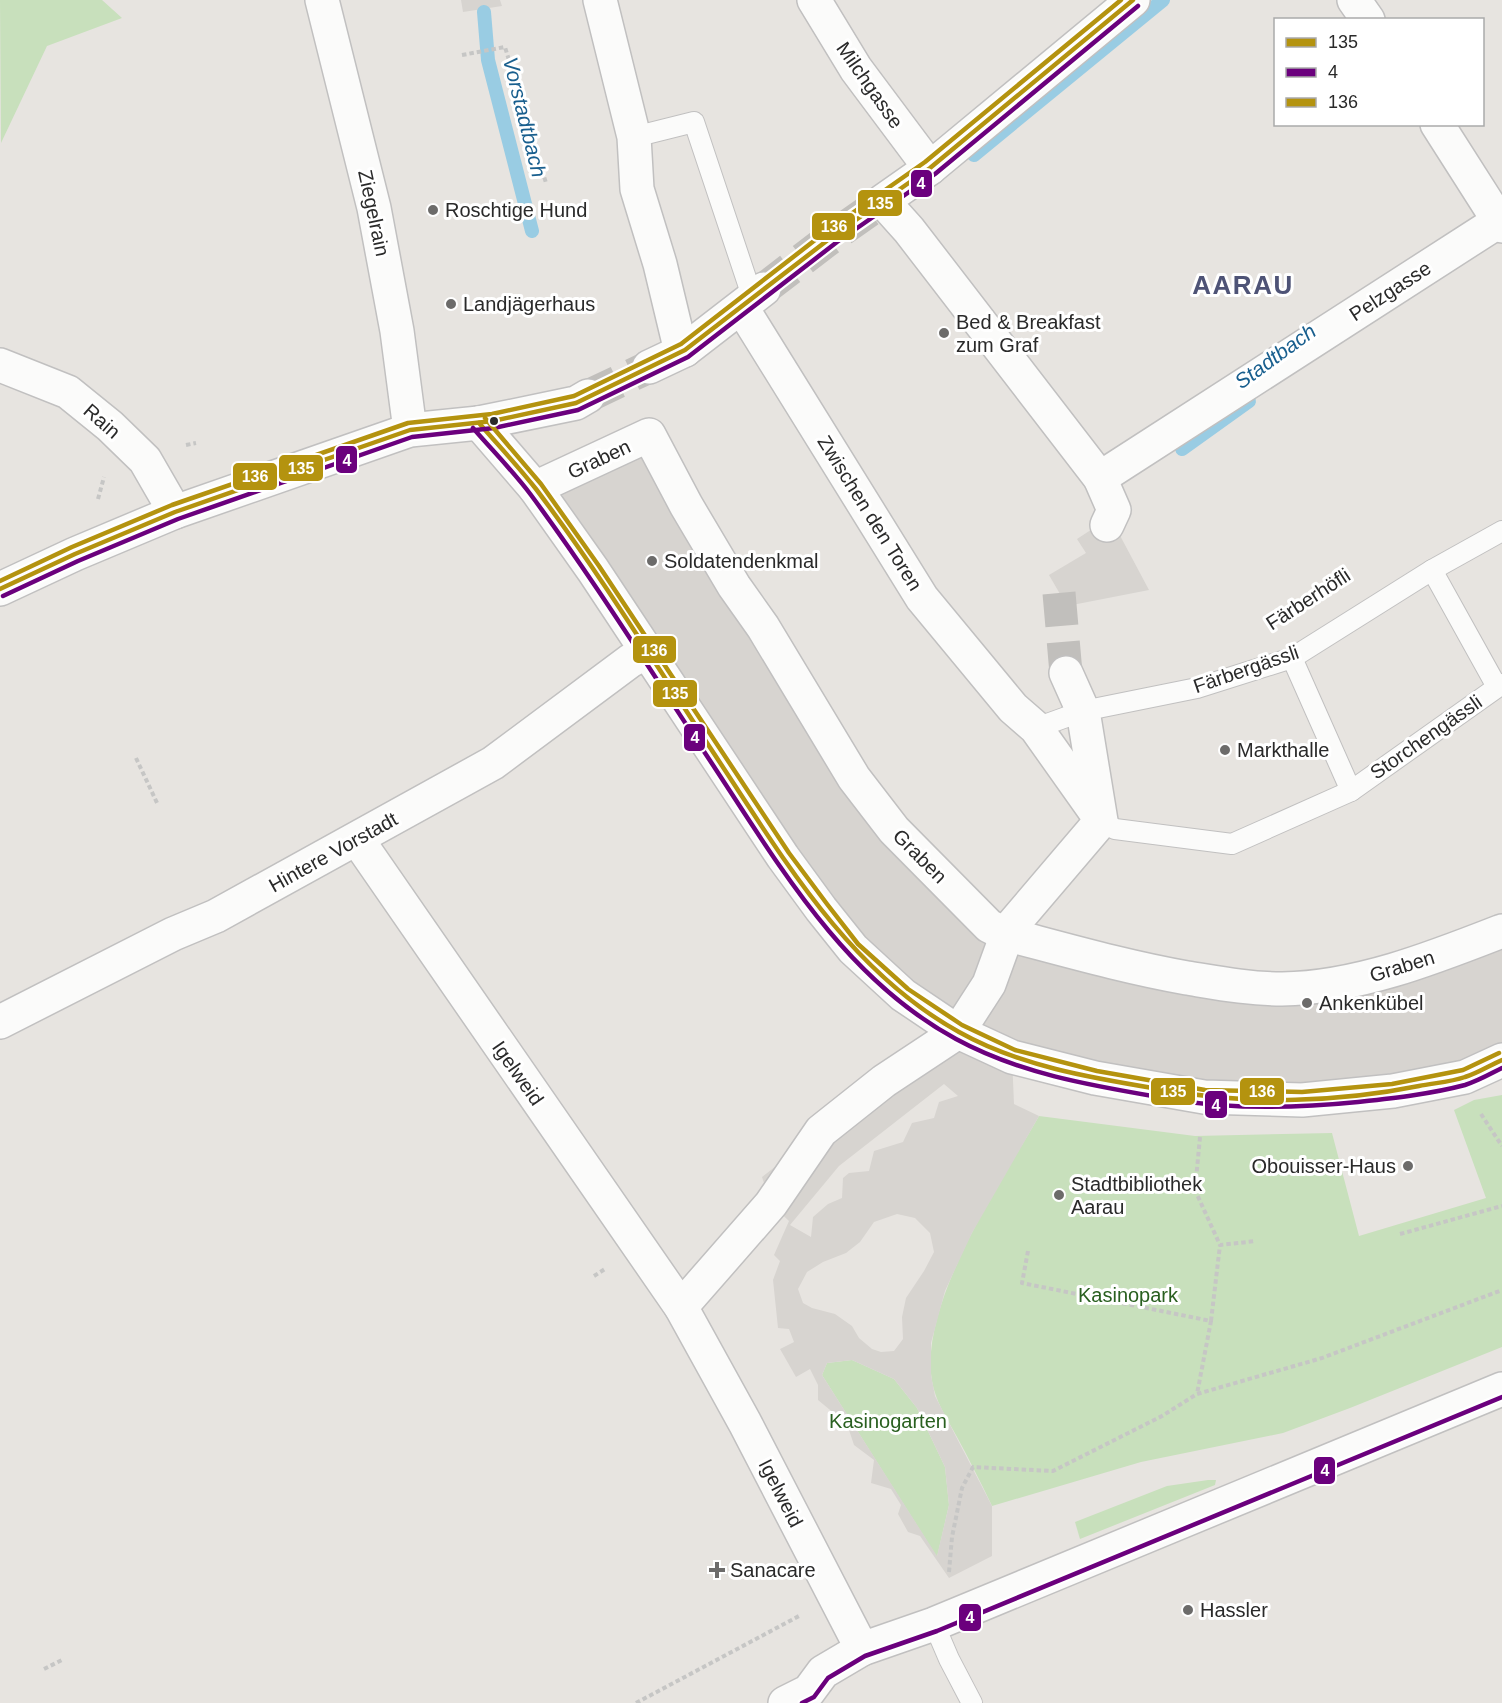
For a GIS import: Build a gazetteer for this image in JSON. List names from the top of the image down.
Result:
{
  "streets": {
    "street": [
      "Milchgasse",
      "Ziegelrain",
      "Pelzgasse",
      "Rain",
      "Graben",
      "Zwischen den Toren",
      "Hintere Vorstadt",
      "Igelweid"
    ],
    "lane": ["Färbergässli", "Storchengässli"]
  },
  "crossings": [
    ["Zwischen den Toren", "Färbergässli"],
    ["Zwischen den Toren", "Storchengässli"],
    ["Färbergässli", "Storchengässli"],
    ["Hintere Vorstadt", "Igelweid"]
  ],
  "districts": ["AARAU"],
  "water": ["Vorstadtbach", "Stadtbach"],
  "parks": ["Kasinopark", "Kasinogarten"],
  "places": {
    "other": [
      "Roschtige Hund",
      "Landjägerhaus",
      "Bed & Breakfast zum Graf",
      "Soldatendenkmal",
      "Markthalle",
      "Ankenkübel",
      "Obouisser-Haus",
      "Stadtbibliothek Aarau",
      "Hassler"
    ],
    "health": ["Sanacare"]
  },
  "lines": ["transit line 135", "transit line 136", "transit line 4"],
  "legend": ["135", "4", "136"]
}
